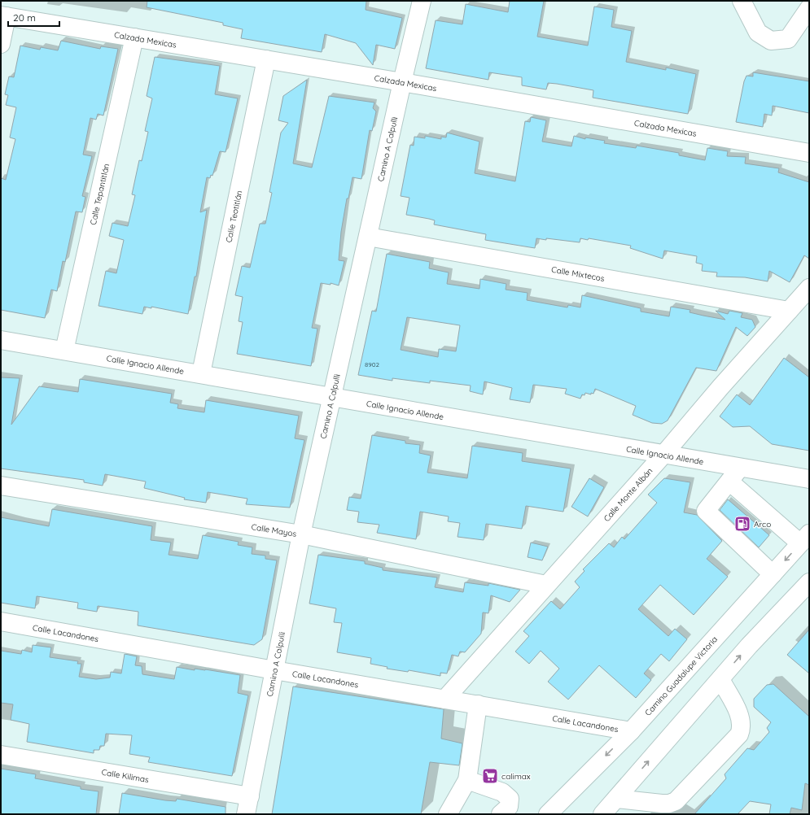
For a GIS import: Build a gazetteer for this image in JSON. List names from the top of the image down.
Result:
{
  "streets": {
    "street": [
      "Calzada Mexicas",
      "Camino A Calpulli",
      "Calle Tepantitlán",
      "Calle Teotitlán",
      "Calle Mixtecos",
      "Calle Ignacio Allende",
      "Calle Monte Albán",
      "Calle Mayos",
      "Calle Lacandones",
      "Camino Guadalupe Victoria",
      "Calle Kilimas"
    ]
  },
  "crossings": [
    ["Calzada Mexicas", "Camino A Calpulli"],
    ["Calzada Mexicas", "Calle Tepantitlán"],
    ["Calzada Mexicas", "Calle Teotitlán"],
    ["Camino A Calpulli", "Calle Mixtecos"],
    ["Camino A Calpulli", "Calle Ignacio Allende"],
    ["Camino A Calpulli", "Calle Mayos"],
    ["Camino A Calpulli", "Calle Lacandones"],
    ["Camino A Calpulli", "Calle Kilimas"],
    ["Calle Tepantitlán", "Calle Ignacio Allende"],
    ["Calle Teotitlán", "Calle Ignacio Allende"],
    ["Calle Mixtecos", "Calle Monte Albán"],
    ["Calle Ignacio Allende", "Calle Monte Albán"],
    ["Calle Monte Albán", "Calle Mayos"],
    ["Calle Monte Albán", "Calle Lacandones"],
    ["Calle Lacandones", "Camino Guadalupe Victoria"]
  ],
  "places": {
    "fuel station": ["Arco"],
    "supermarket": ["calimax"]
  },
  "house_numbers": ["8902"],
  "scale_bar": "20 m"
}
